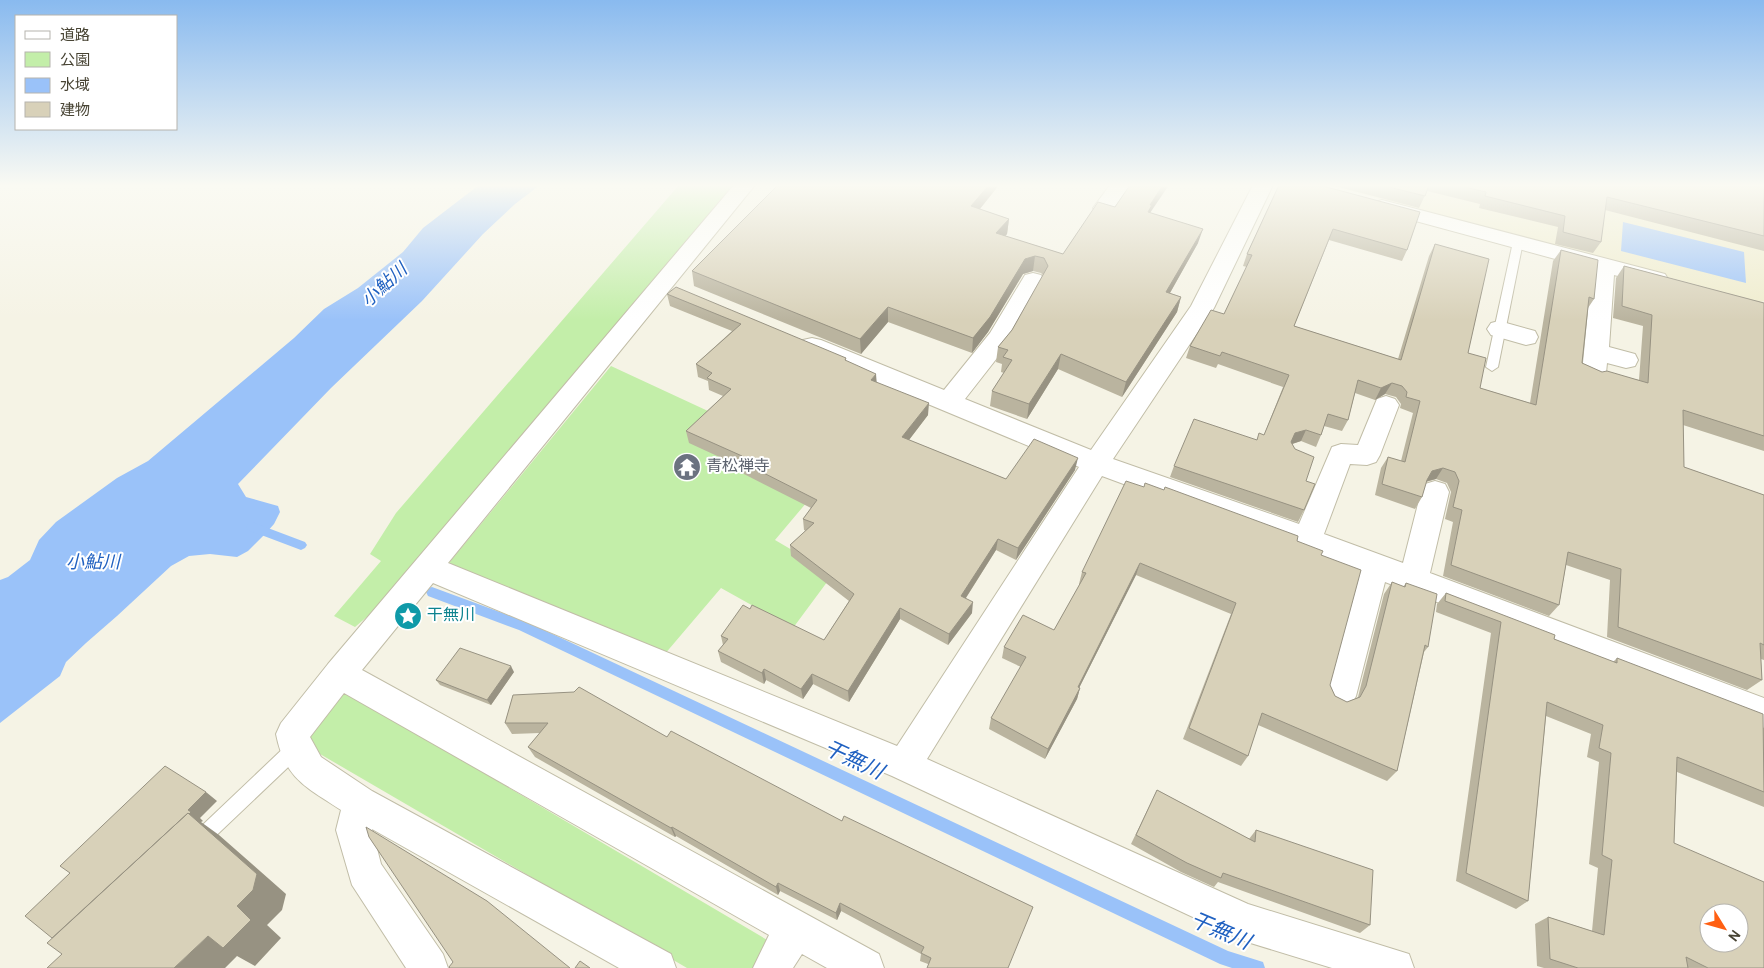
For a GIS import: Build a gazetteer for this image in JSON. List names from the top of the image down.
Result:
{
  "water": ["小鮎川", "干無川"],
  "places": {
    "temple": ["青松禅寺"],
    "place": ["干無川"]
  },
  "legend": [
    "道路",
    "公園",
    "水域",
    "建物"
  ],
  "north": "bottom right"
}
